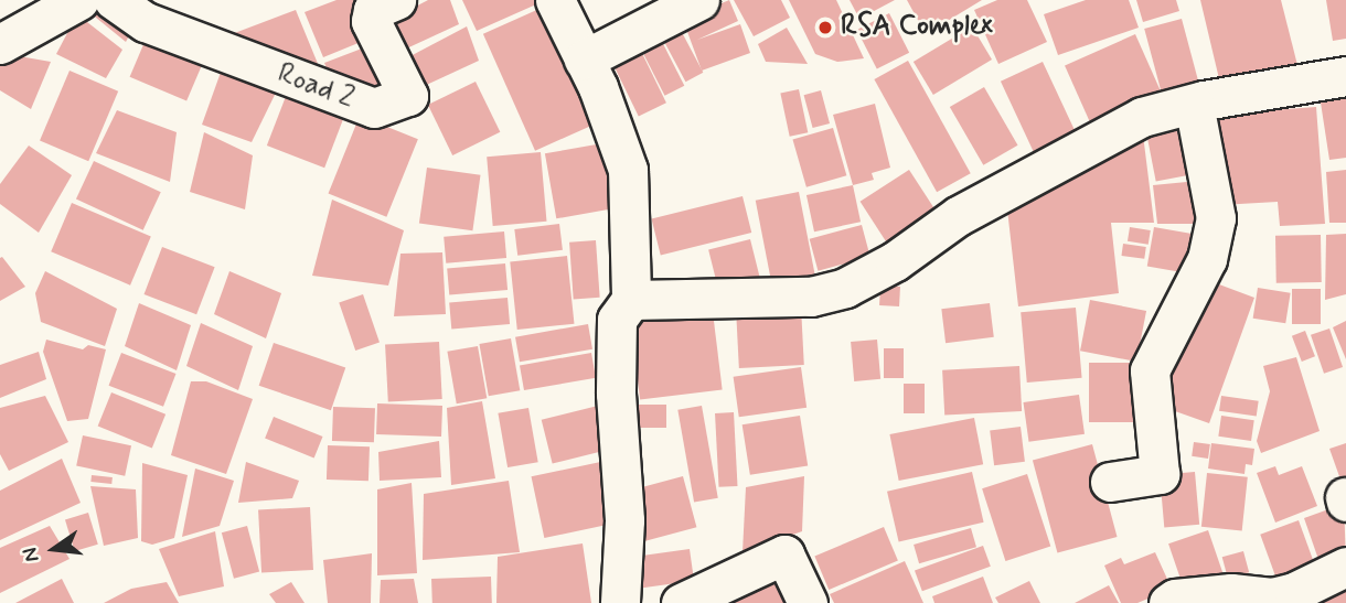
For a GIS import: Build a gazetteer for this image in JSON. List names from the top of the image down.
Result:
{
  "streets": {
    "street": ["Road 2"]
  },
  "places": ["RSA Complex"],
  "north": "left"
}
